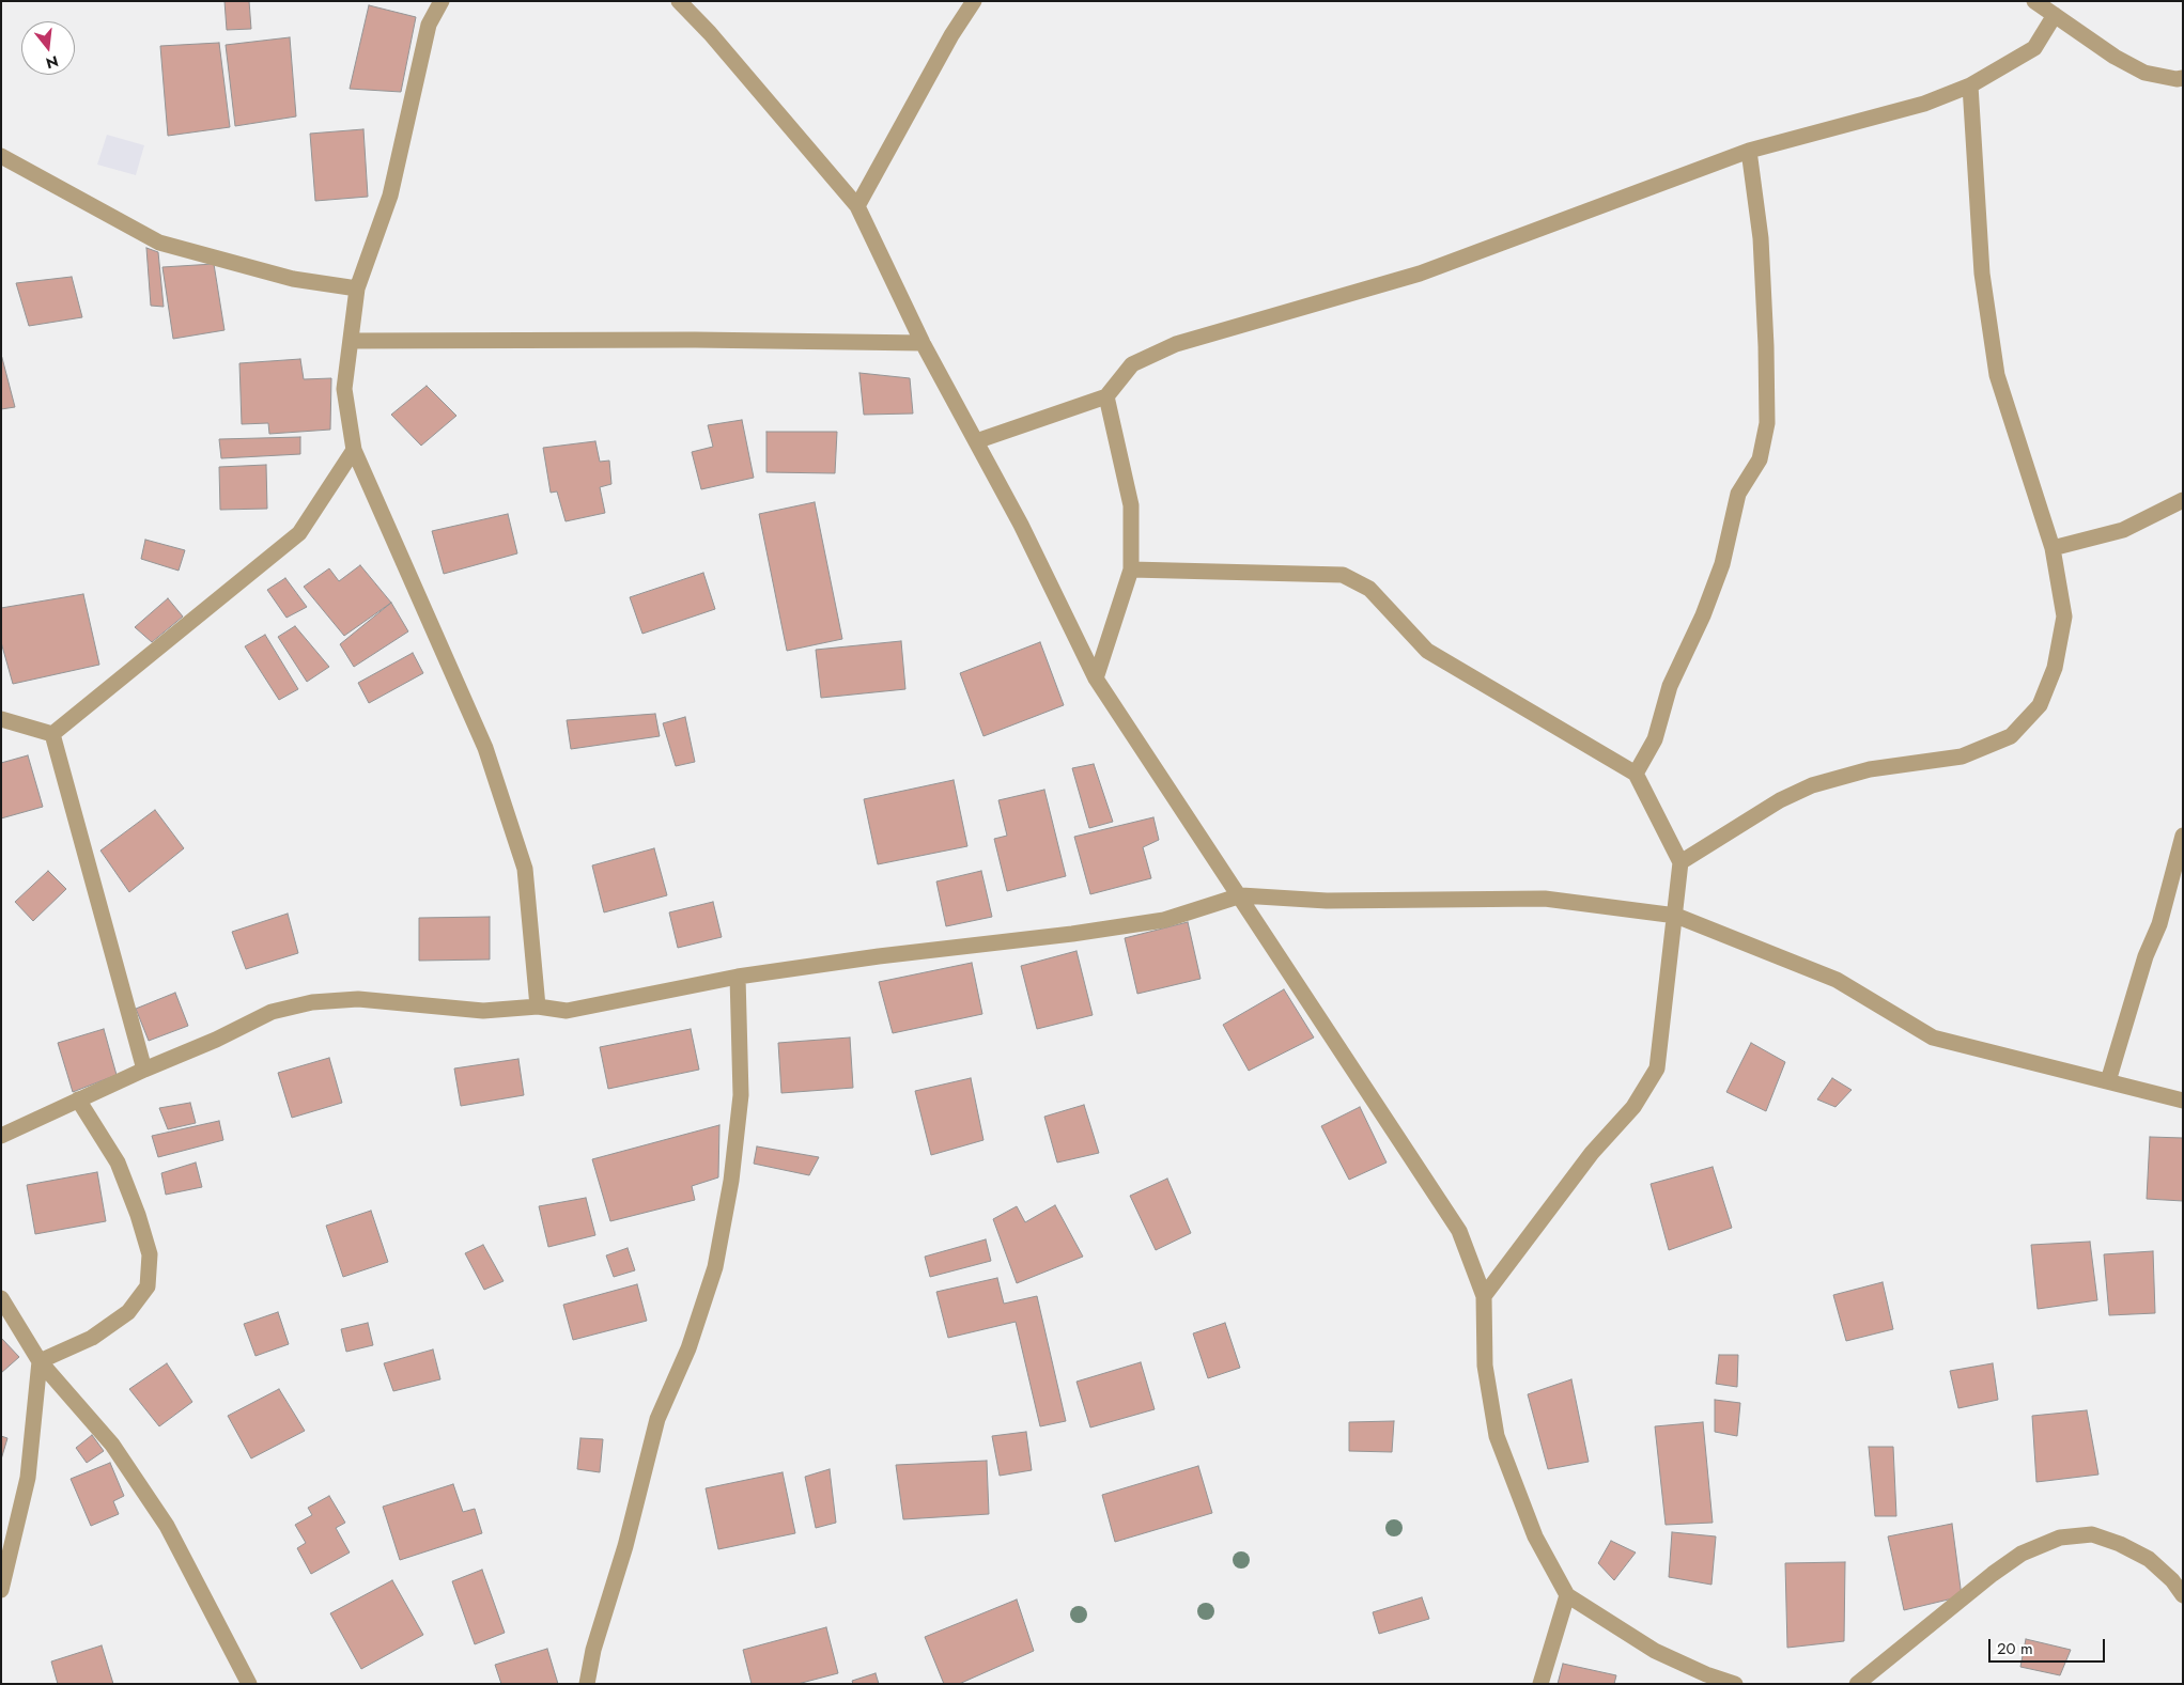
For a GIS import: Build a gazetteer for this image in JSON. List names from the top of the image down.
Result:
{
  "scale_bar": "20 m",
  "north": "bottom"
}
